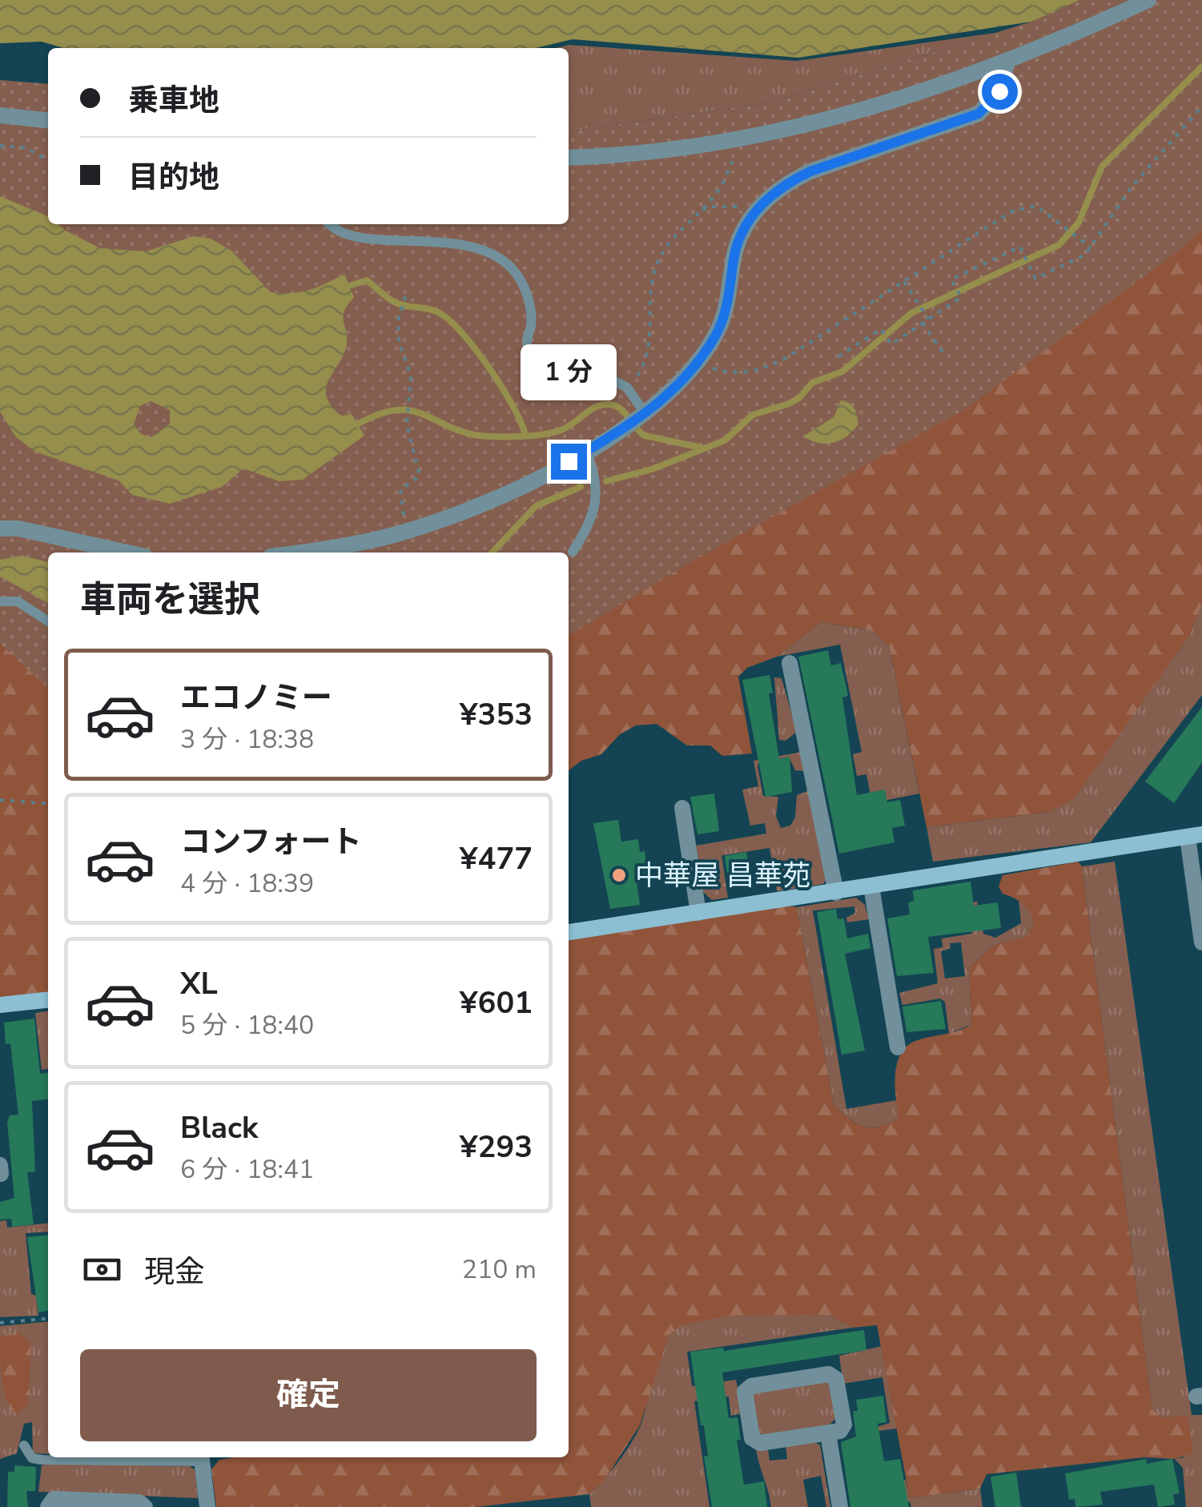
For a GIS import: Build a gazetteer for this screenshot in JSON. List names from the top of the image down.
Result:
{
  "places": ["中華屋 昌華苑"],
  "page": {
    "banner": ["乗車地", "目的地"],
    "bubble": "1 分",
    "heading": "車両を選択",
    "list": [
      {
        "name": "エコノミー",
        "note": "3 分 · 18:38",
        "value": "¥353"
      },
      {
        "name": "コンフォート",
        "note": "4 分 · 18:39",
        "value": "¥477"
      },
      {
        "name": "XL",
        "note": "5 分 · 18:40",
        "value": "¥601"
      },
      {
        "name": "Black",
        "note": "6 分 · 18:41",
        "value": "¥293"
      }
    ],
    "pay": ["現金", "210 m"],
    "buttons": "確定"
  }
}
